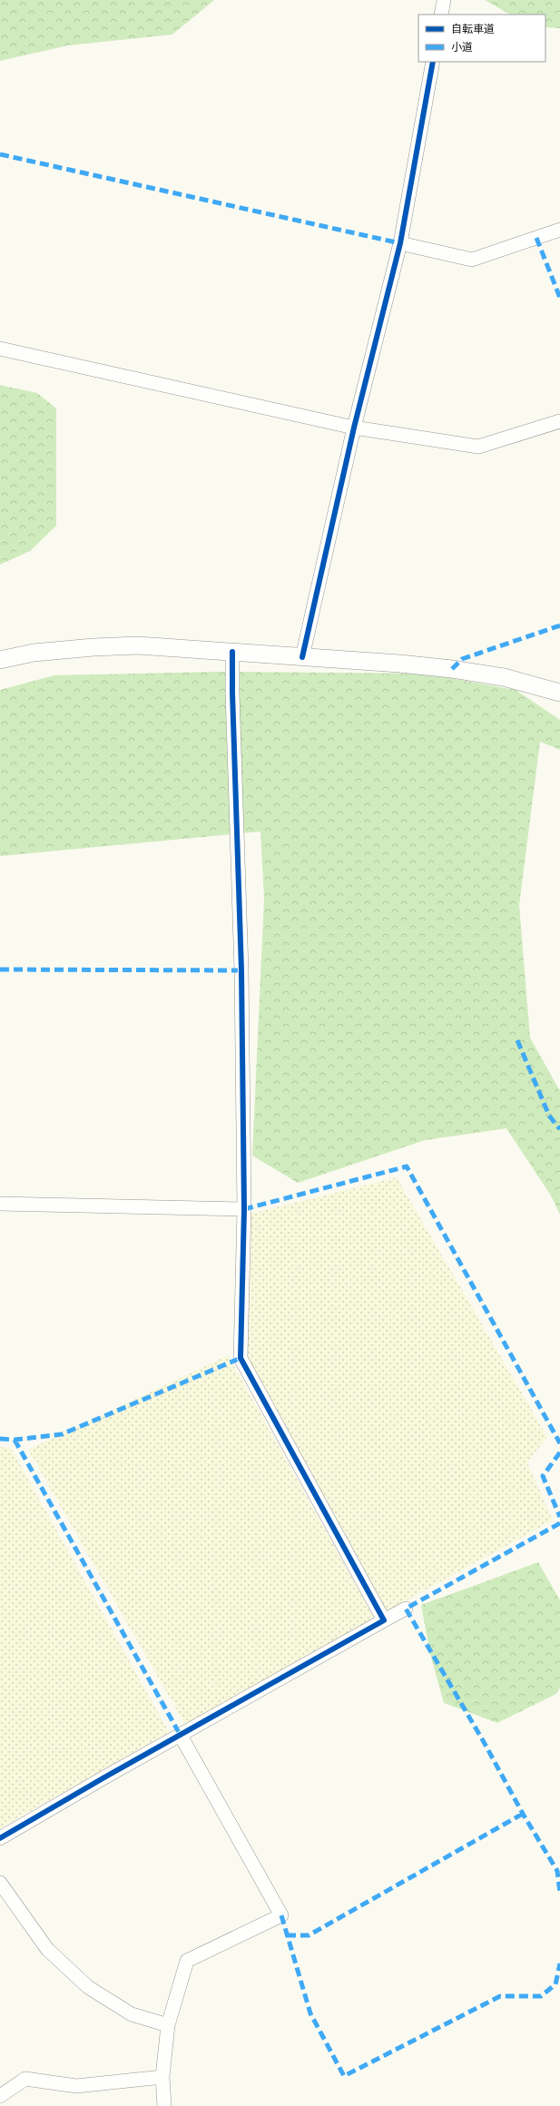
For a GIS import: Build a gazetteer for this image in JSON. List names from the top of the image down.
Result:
{
  "legend": ["自転車道", "小道"]
}
